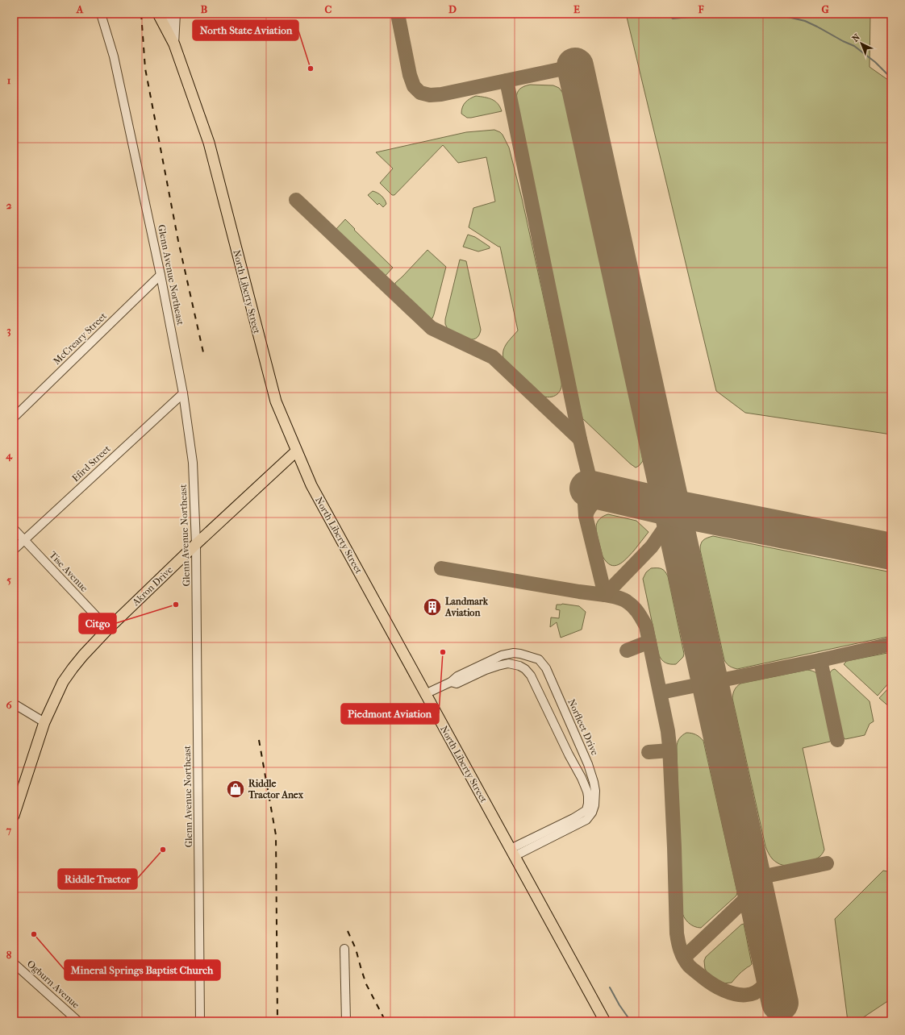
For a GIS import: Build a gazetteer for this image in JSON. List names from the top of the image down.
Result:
{
  "streets": {
    "main road": ["North Liberty Street", "Akron Drive"],
    "street": [
      "Glenn Avenue Northeast",
      "McCreary Street",
      "Efird Street",
      "Tise Avenue",
      "Norfleet Drive",
      "Ogburn Avenue"
    ]
  },
  "crossings": [
    ["Glenn Avenue Northeast", "McCreary Street"],
    ["Glenn Avenue Northeast", "Efird Street"],
    ["Glenn Avenue Northeast", "Akron Drive"],
    ["North Liberty Street", "Akron Drive"],
    ["North Liberty Street", "Norfleet Drive"],
    ["Efird Street", "Tise Avenue"],
    ["Tise Avenue", "Akron Drive"]
  ],
  "places": {
    "other": [
      "North State Aviation",
      "Citgo",
      "Piedmont Aviation",
      "Riddle Tractor",
      "Mineral Springs Baptist Church"
    ],
    "building": ["Landmark Aviation"],
    "shop": ["Riddle Tractor Anex"]
  },
  "north": "top left",
  "grid": {
    "columns": [
      "A",
      "B",
      "C",
      "D",
      "E",
      "F",
      "G"
    ],
    "rows": [
      "1",
      "2",
      "3",
      "4",
      "5",
      "6",
      "7",
      "8"
    ]
  }
}
